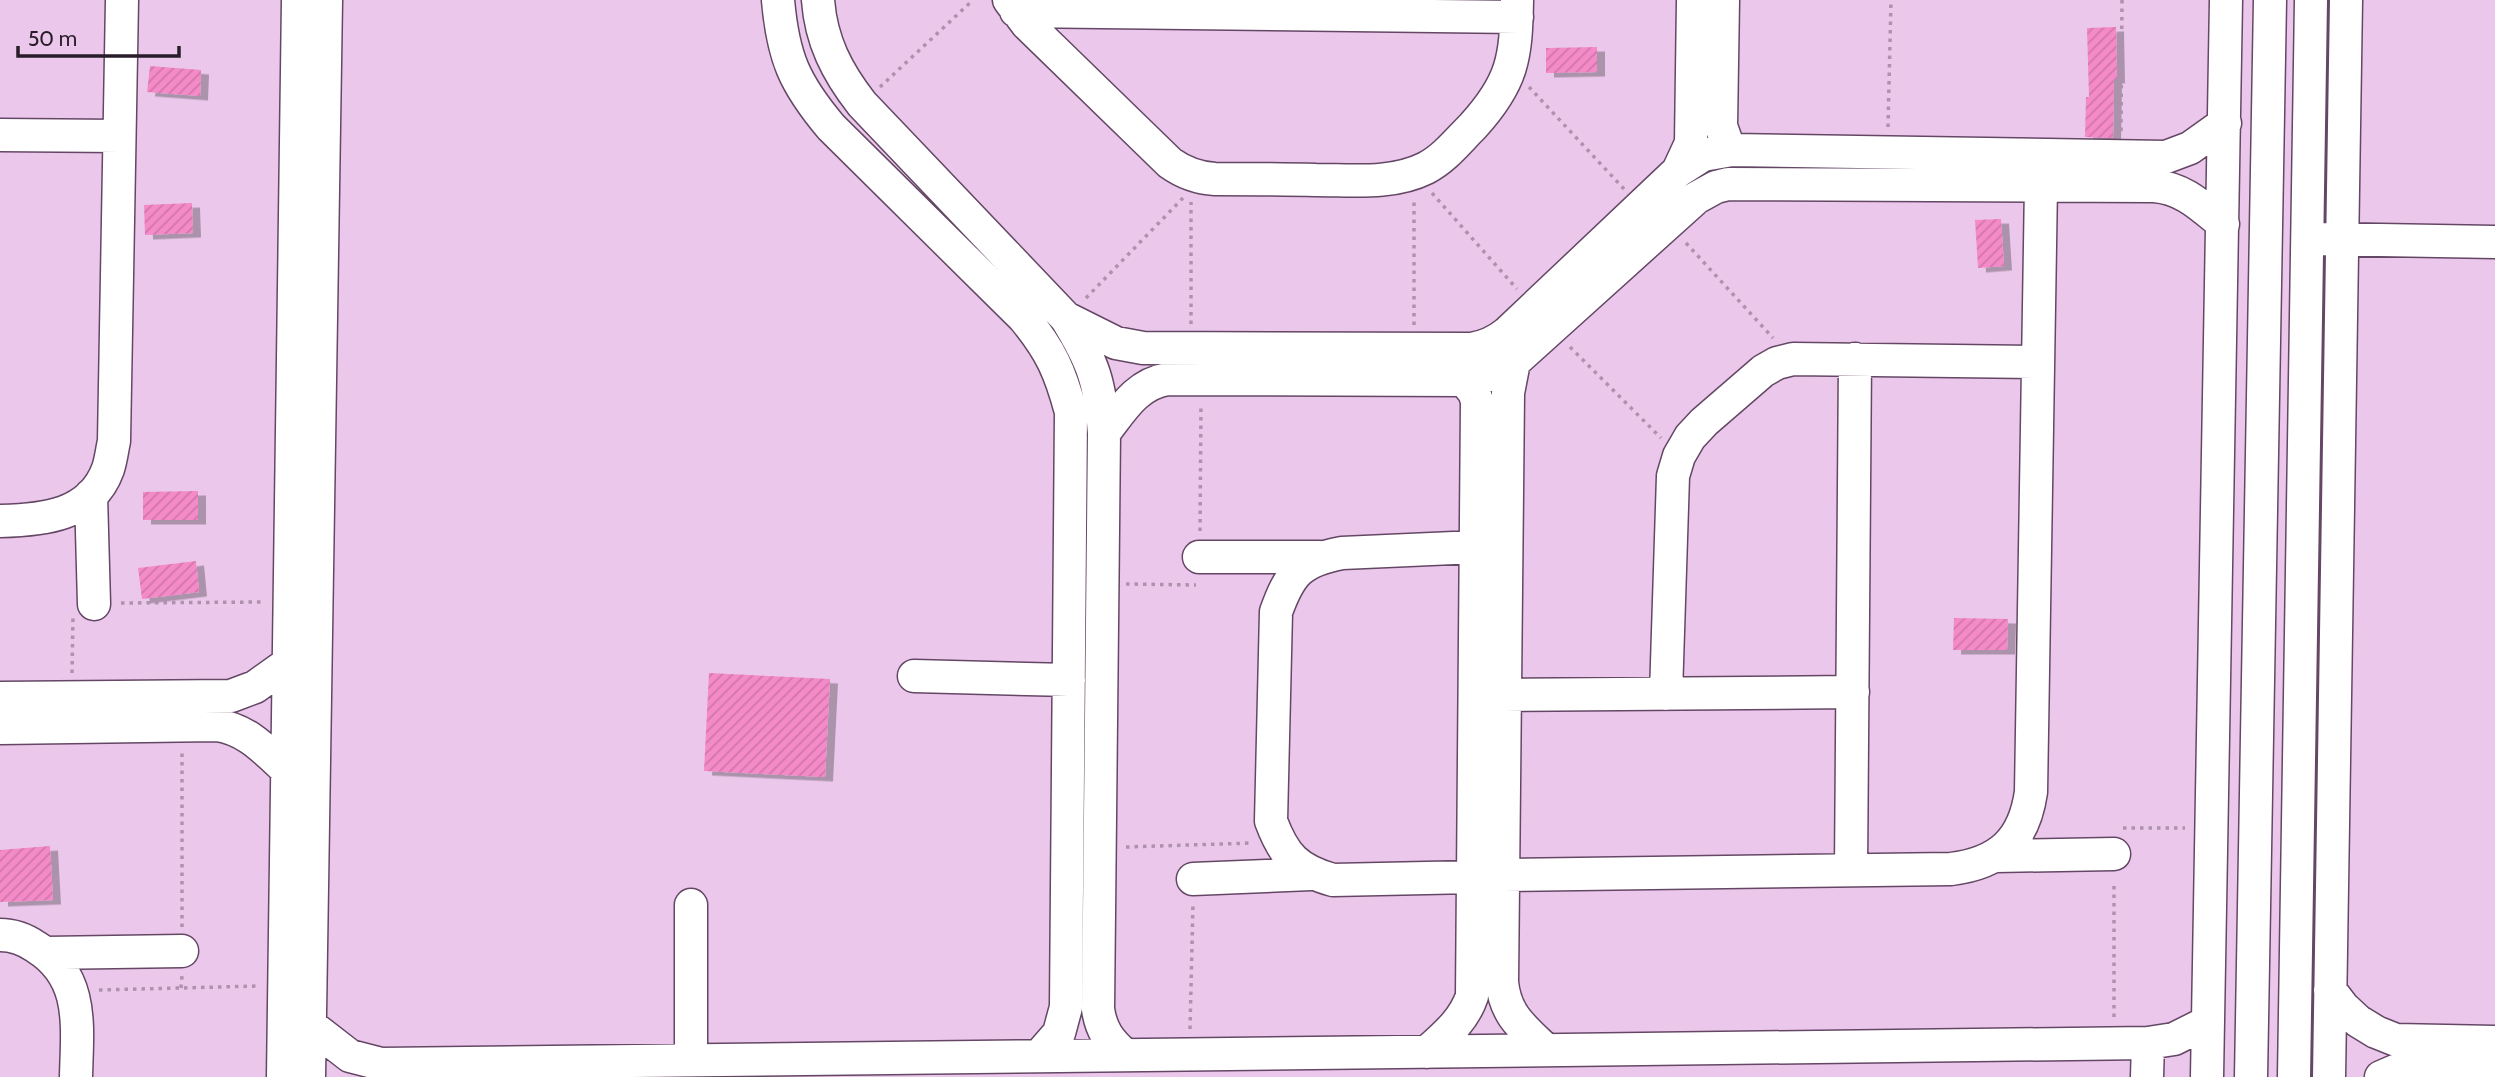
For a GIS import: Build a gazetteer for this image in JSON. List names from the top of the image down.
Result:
{
  "scale_bar": "50 m"
}
